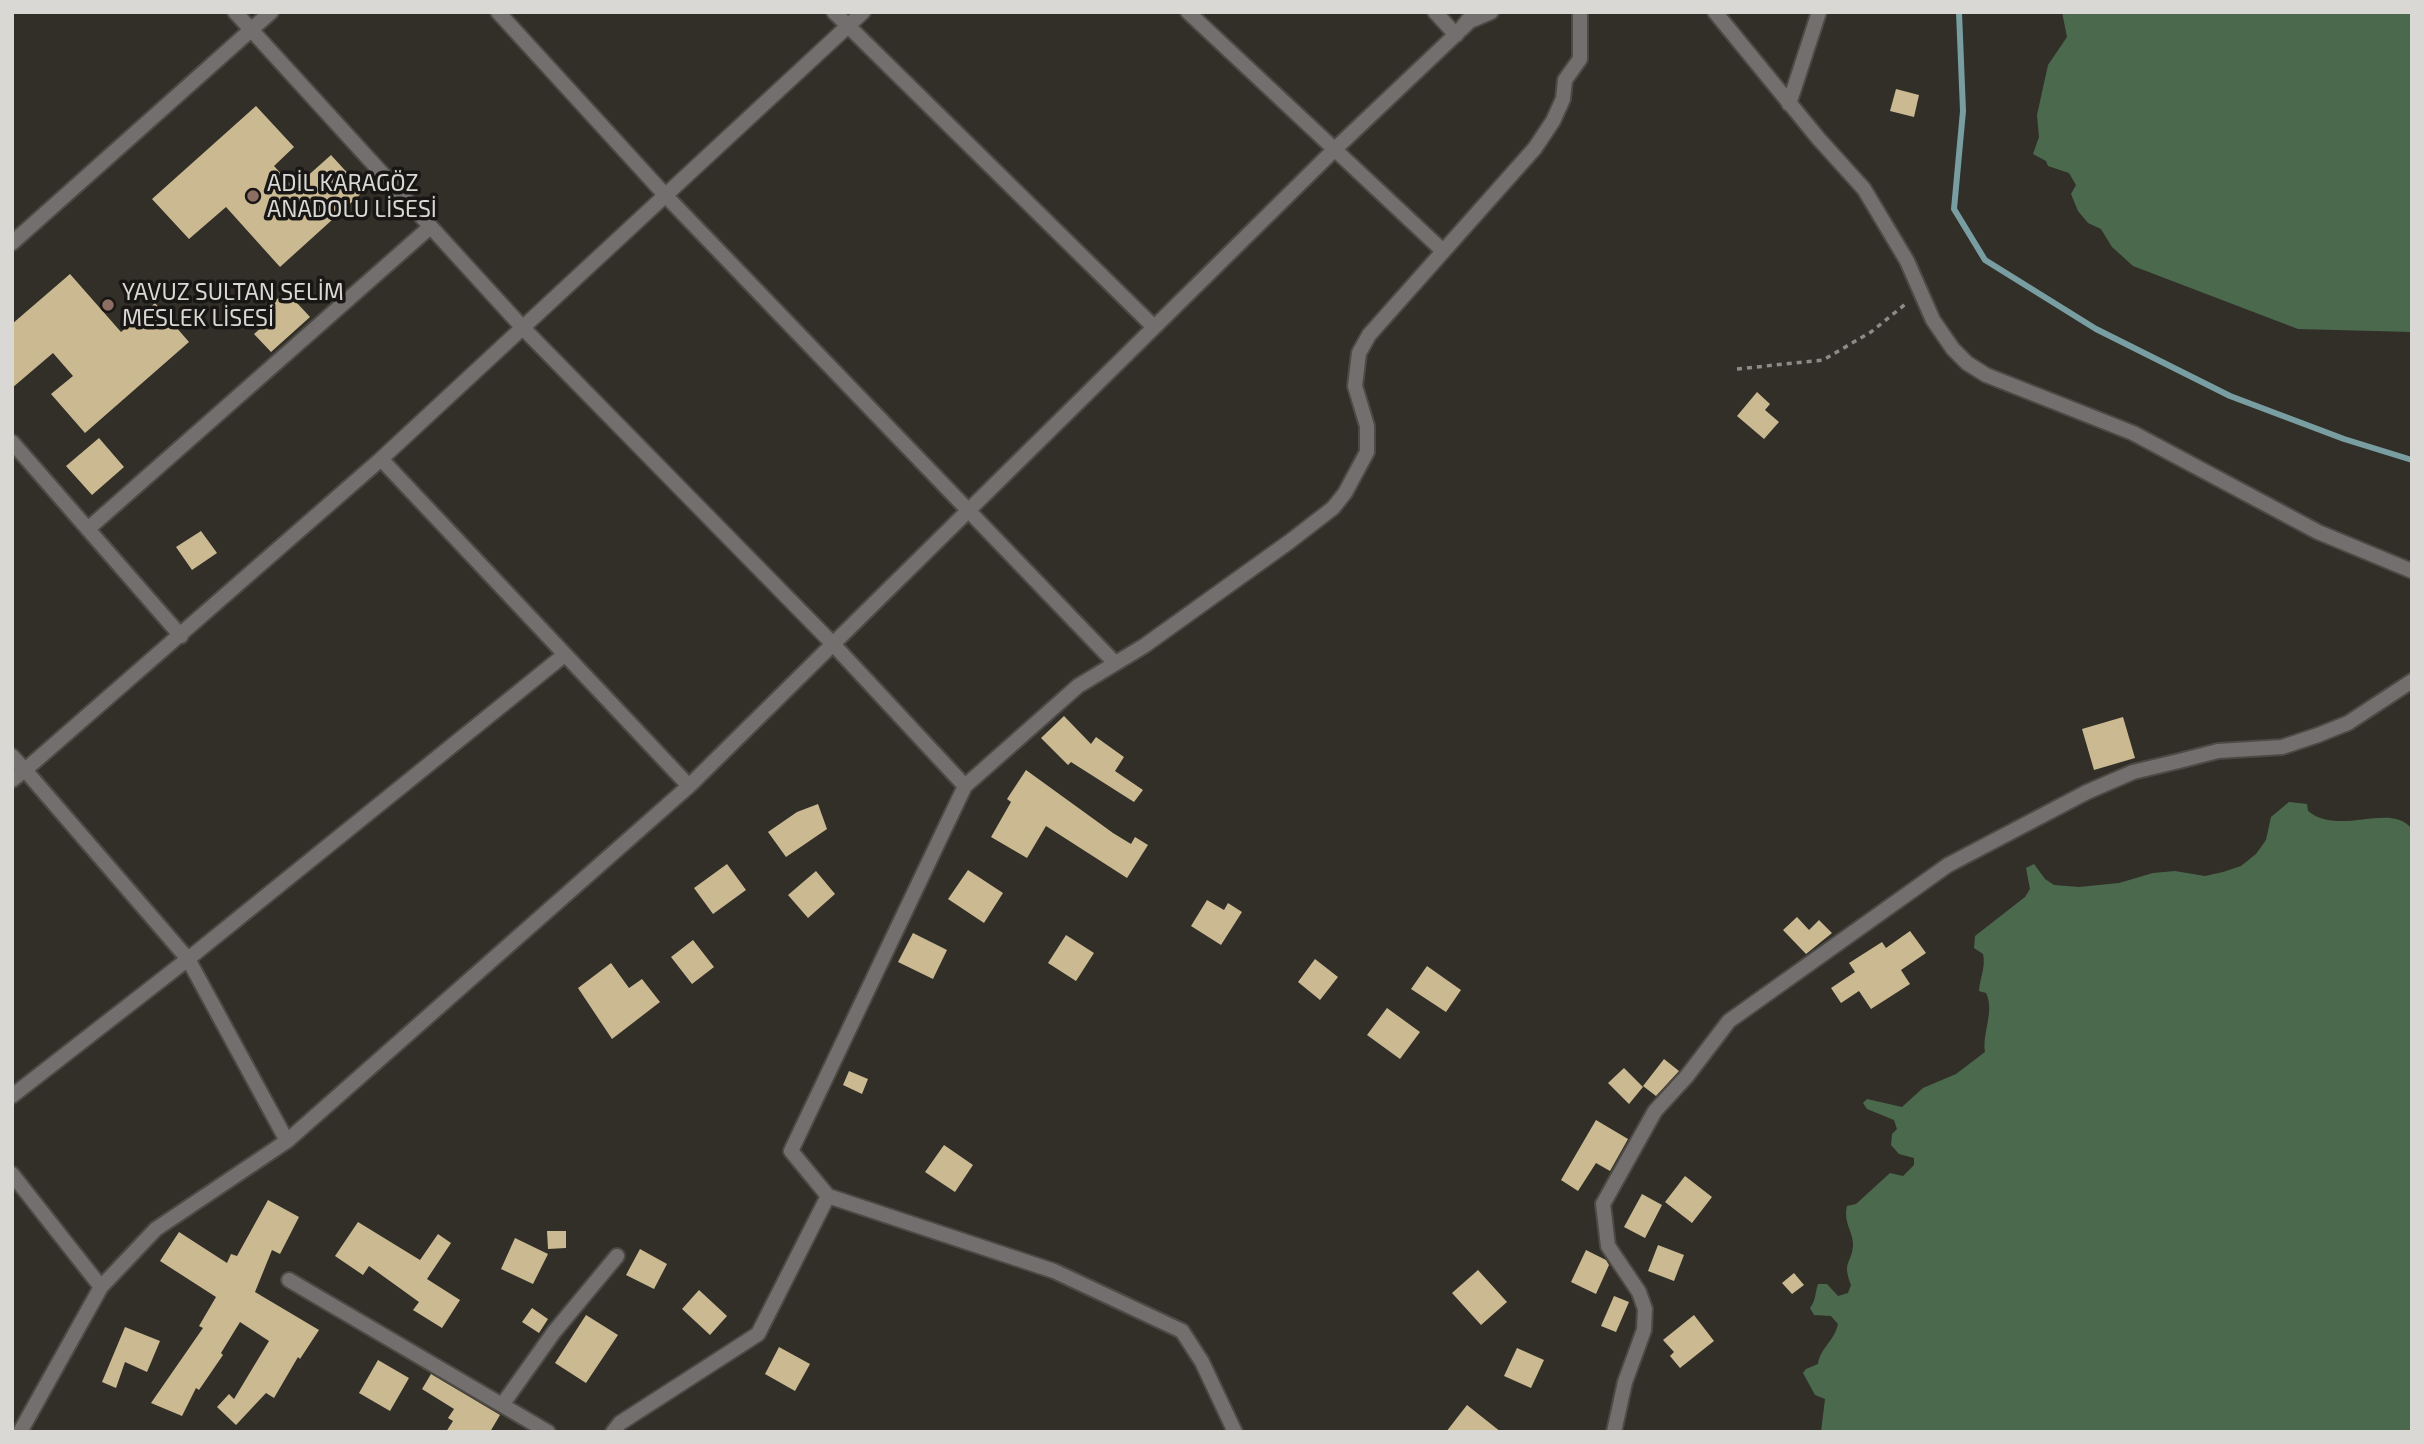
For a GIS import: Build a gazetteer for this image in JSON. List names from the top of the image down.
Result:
{
  "places": ["ADİL KARAGÖZ ANADOLU LİSESİ", "YAVUZ SULTAN SELİM MESLEK LİSESİ"]
}
